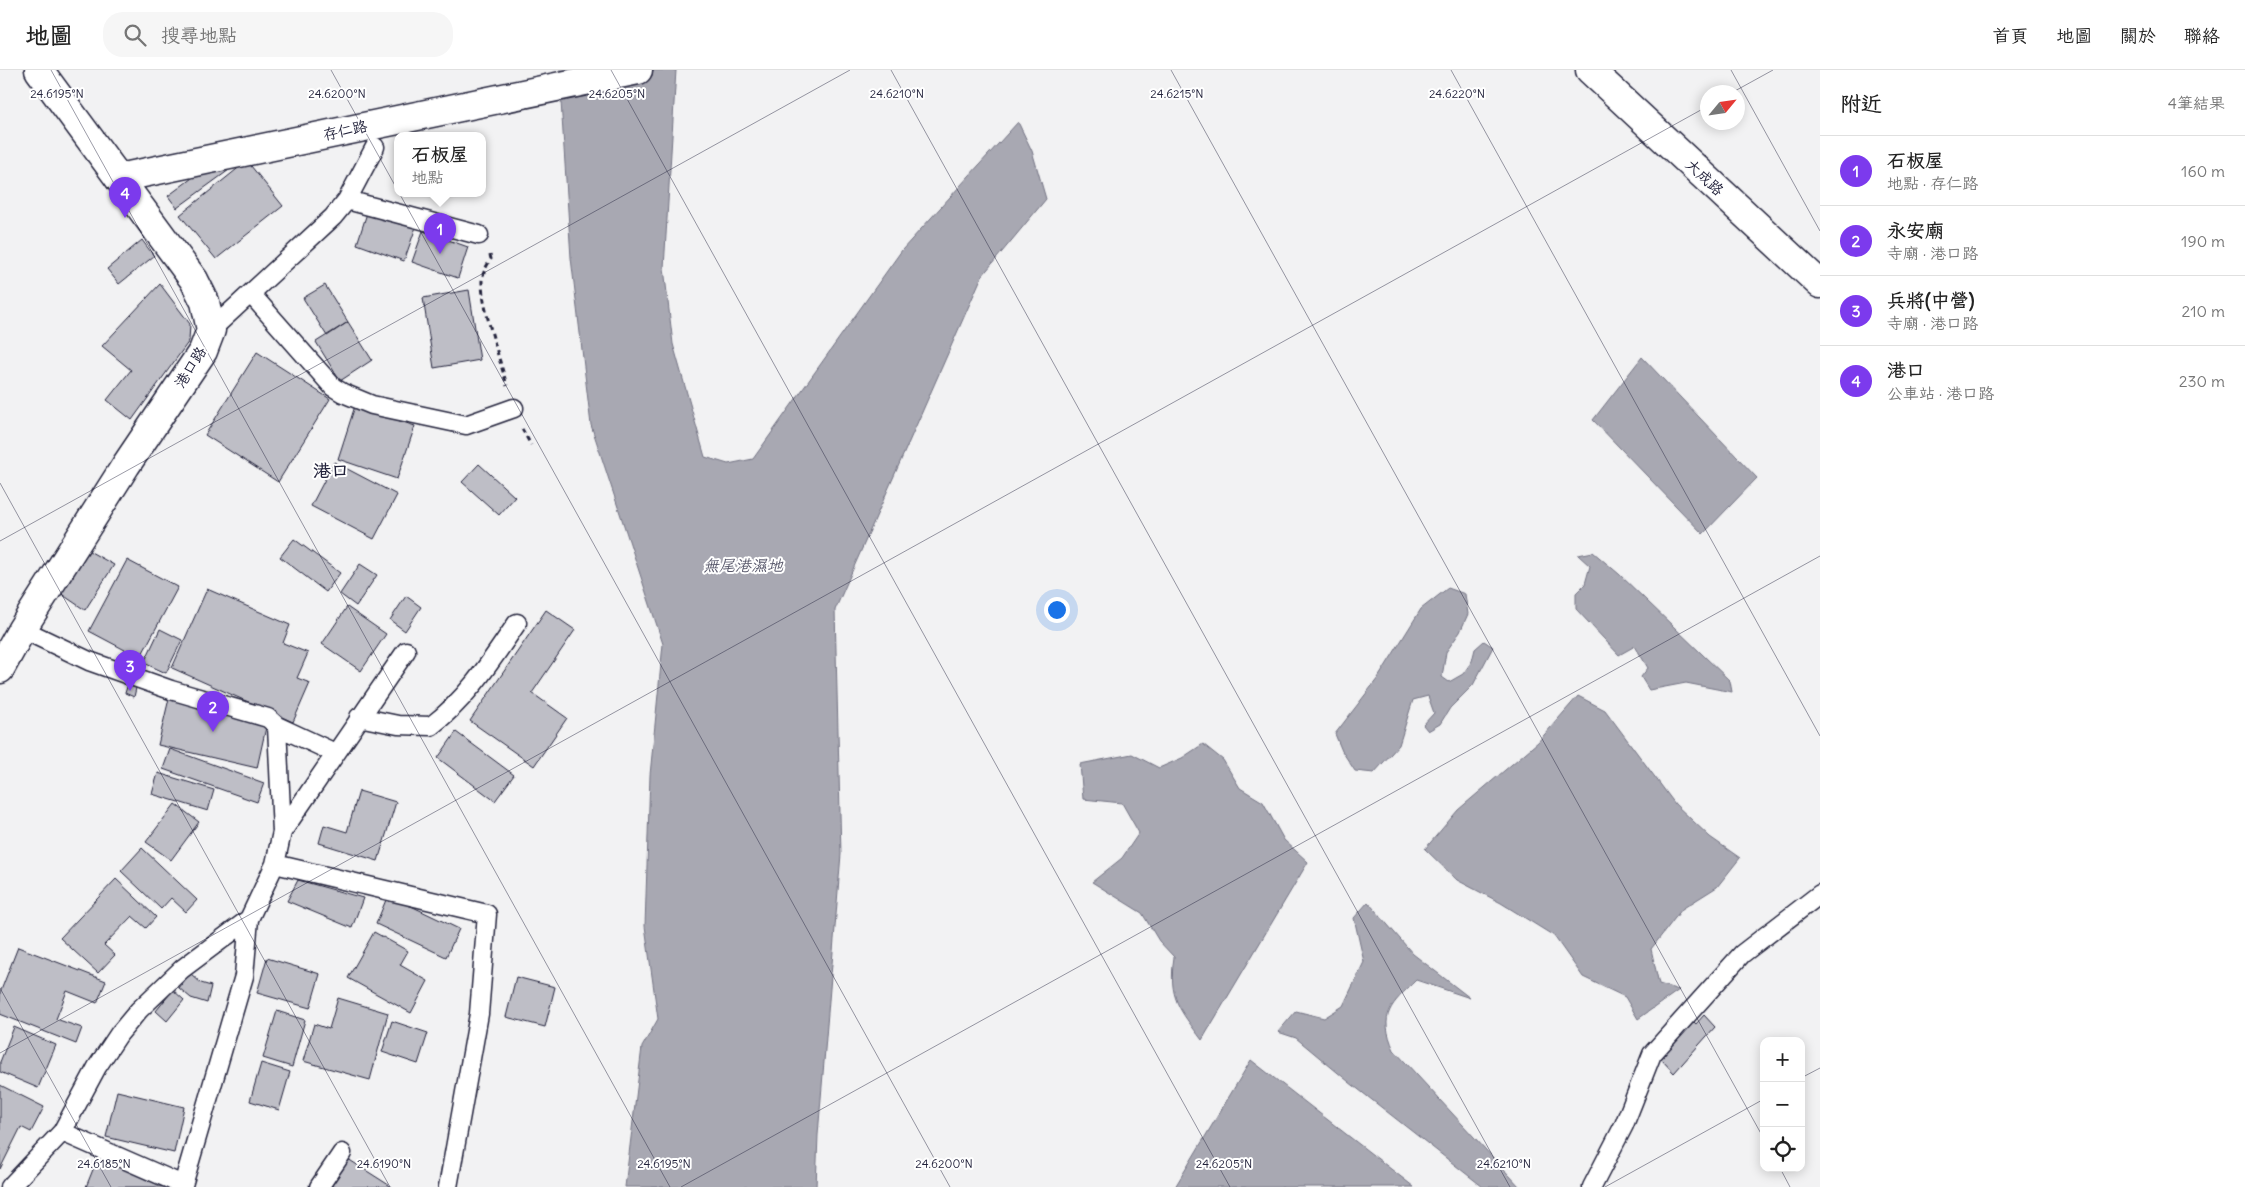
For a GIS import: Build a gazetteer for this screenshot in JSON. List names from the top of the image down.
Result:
{
  "streets": {
    "street": ["存仁路", "大成路", "港口路"]
  },
  "crossings": [
    ["存仁路", "港口路"]
  ],
  "districts": ["港口"],
  "water": ["無尾港濕地"],
  "north": "top right",
  "page": {
    "header": "地圖",
    "search": "搜尋地點",
    "nav": [
      "首頁",
      "地圖",
      "關於",
      "聯絡"
    ],
    "heading": ["附近", "4筆結果"],
    "popup": ["石板屋", "地點"],
    "list": [
      {
        "mark": "1",
        "name": "石板屋",
        "note": "地點 · 存仁路",
        "value": "160 m"
      },
      {
        "mark": "2",
        "name": "永安廟",
        "note": "寺廟 · 港口路",
        "value": "190 m"
      },
      {
        "mark": "3",
        "name": "兵將(中營)",
        "note": "寺廟 · 港口路",
        "value": "210 m"
      },
      {
        "mark": "4",
        "name": "港口",
        "note": "公車站 · 港口路",
        "value": "230 m"
      }
    ],
    "pins": [
      "4",
      "1",
      "3",
      "2"
    ],
    "map_buttons": ["+", "−"]
  },
  "coordinates": [
    "24.6195°N",
    "24.6200°N",
    "24.6205°N",
    "24.6210°N",
    "24.6215°N",
    "24.6220°N",
    "24.6185°N",
    "24.6190°N"
  ]
}
